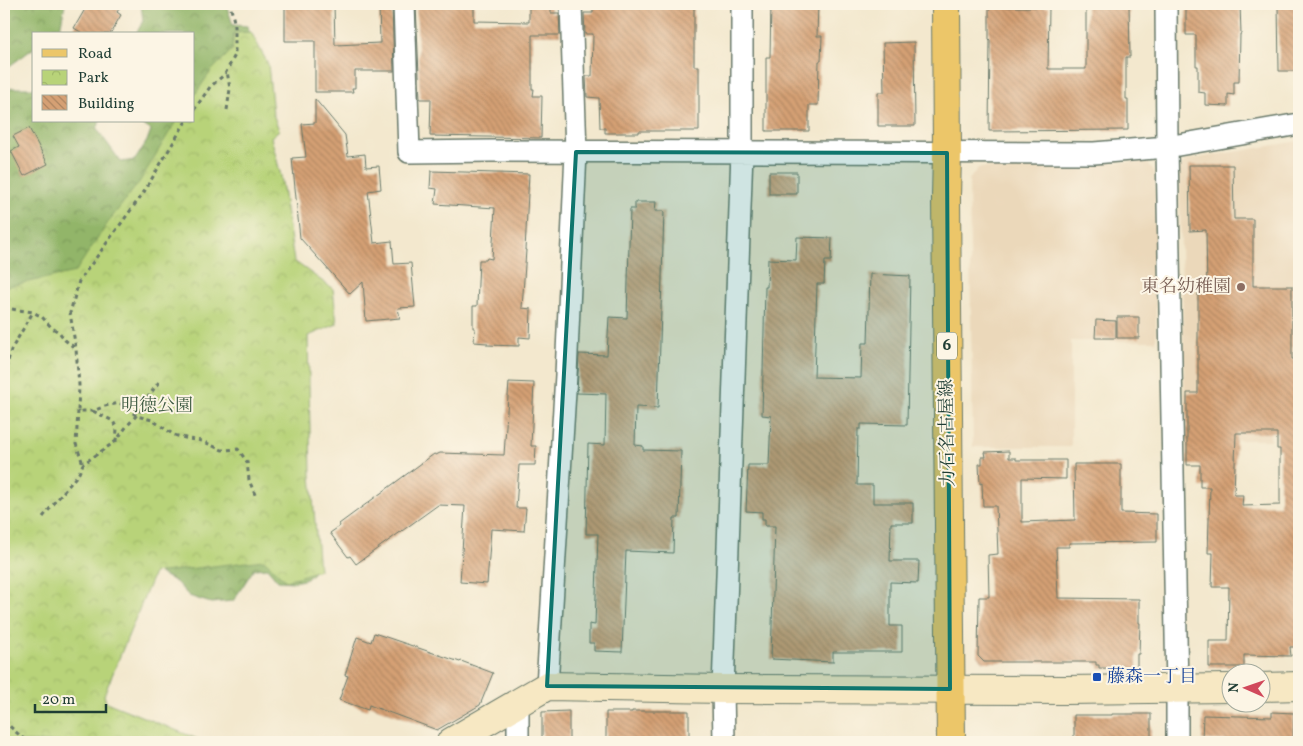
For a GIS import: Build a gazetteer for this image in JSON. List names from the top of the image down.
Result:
{
  "streets": {
    "main road": ["6", "力石名古屋線"]
  },
  "parks": ["明徳公園"],
  "places": {
    "other": ["東名幼稚園"],
    "transit": ["藤森一丁目"]
  },
  "legend": ["Road", "Park", "Building"],
  "scale_bar": "20 m",
  "north": "left"
}
